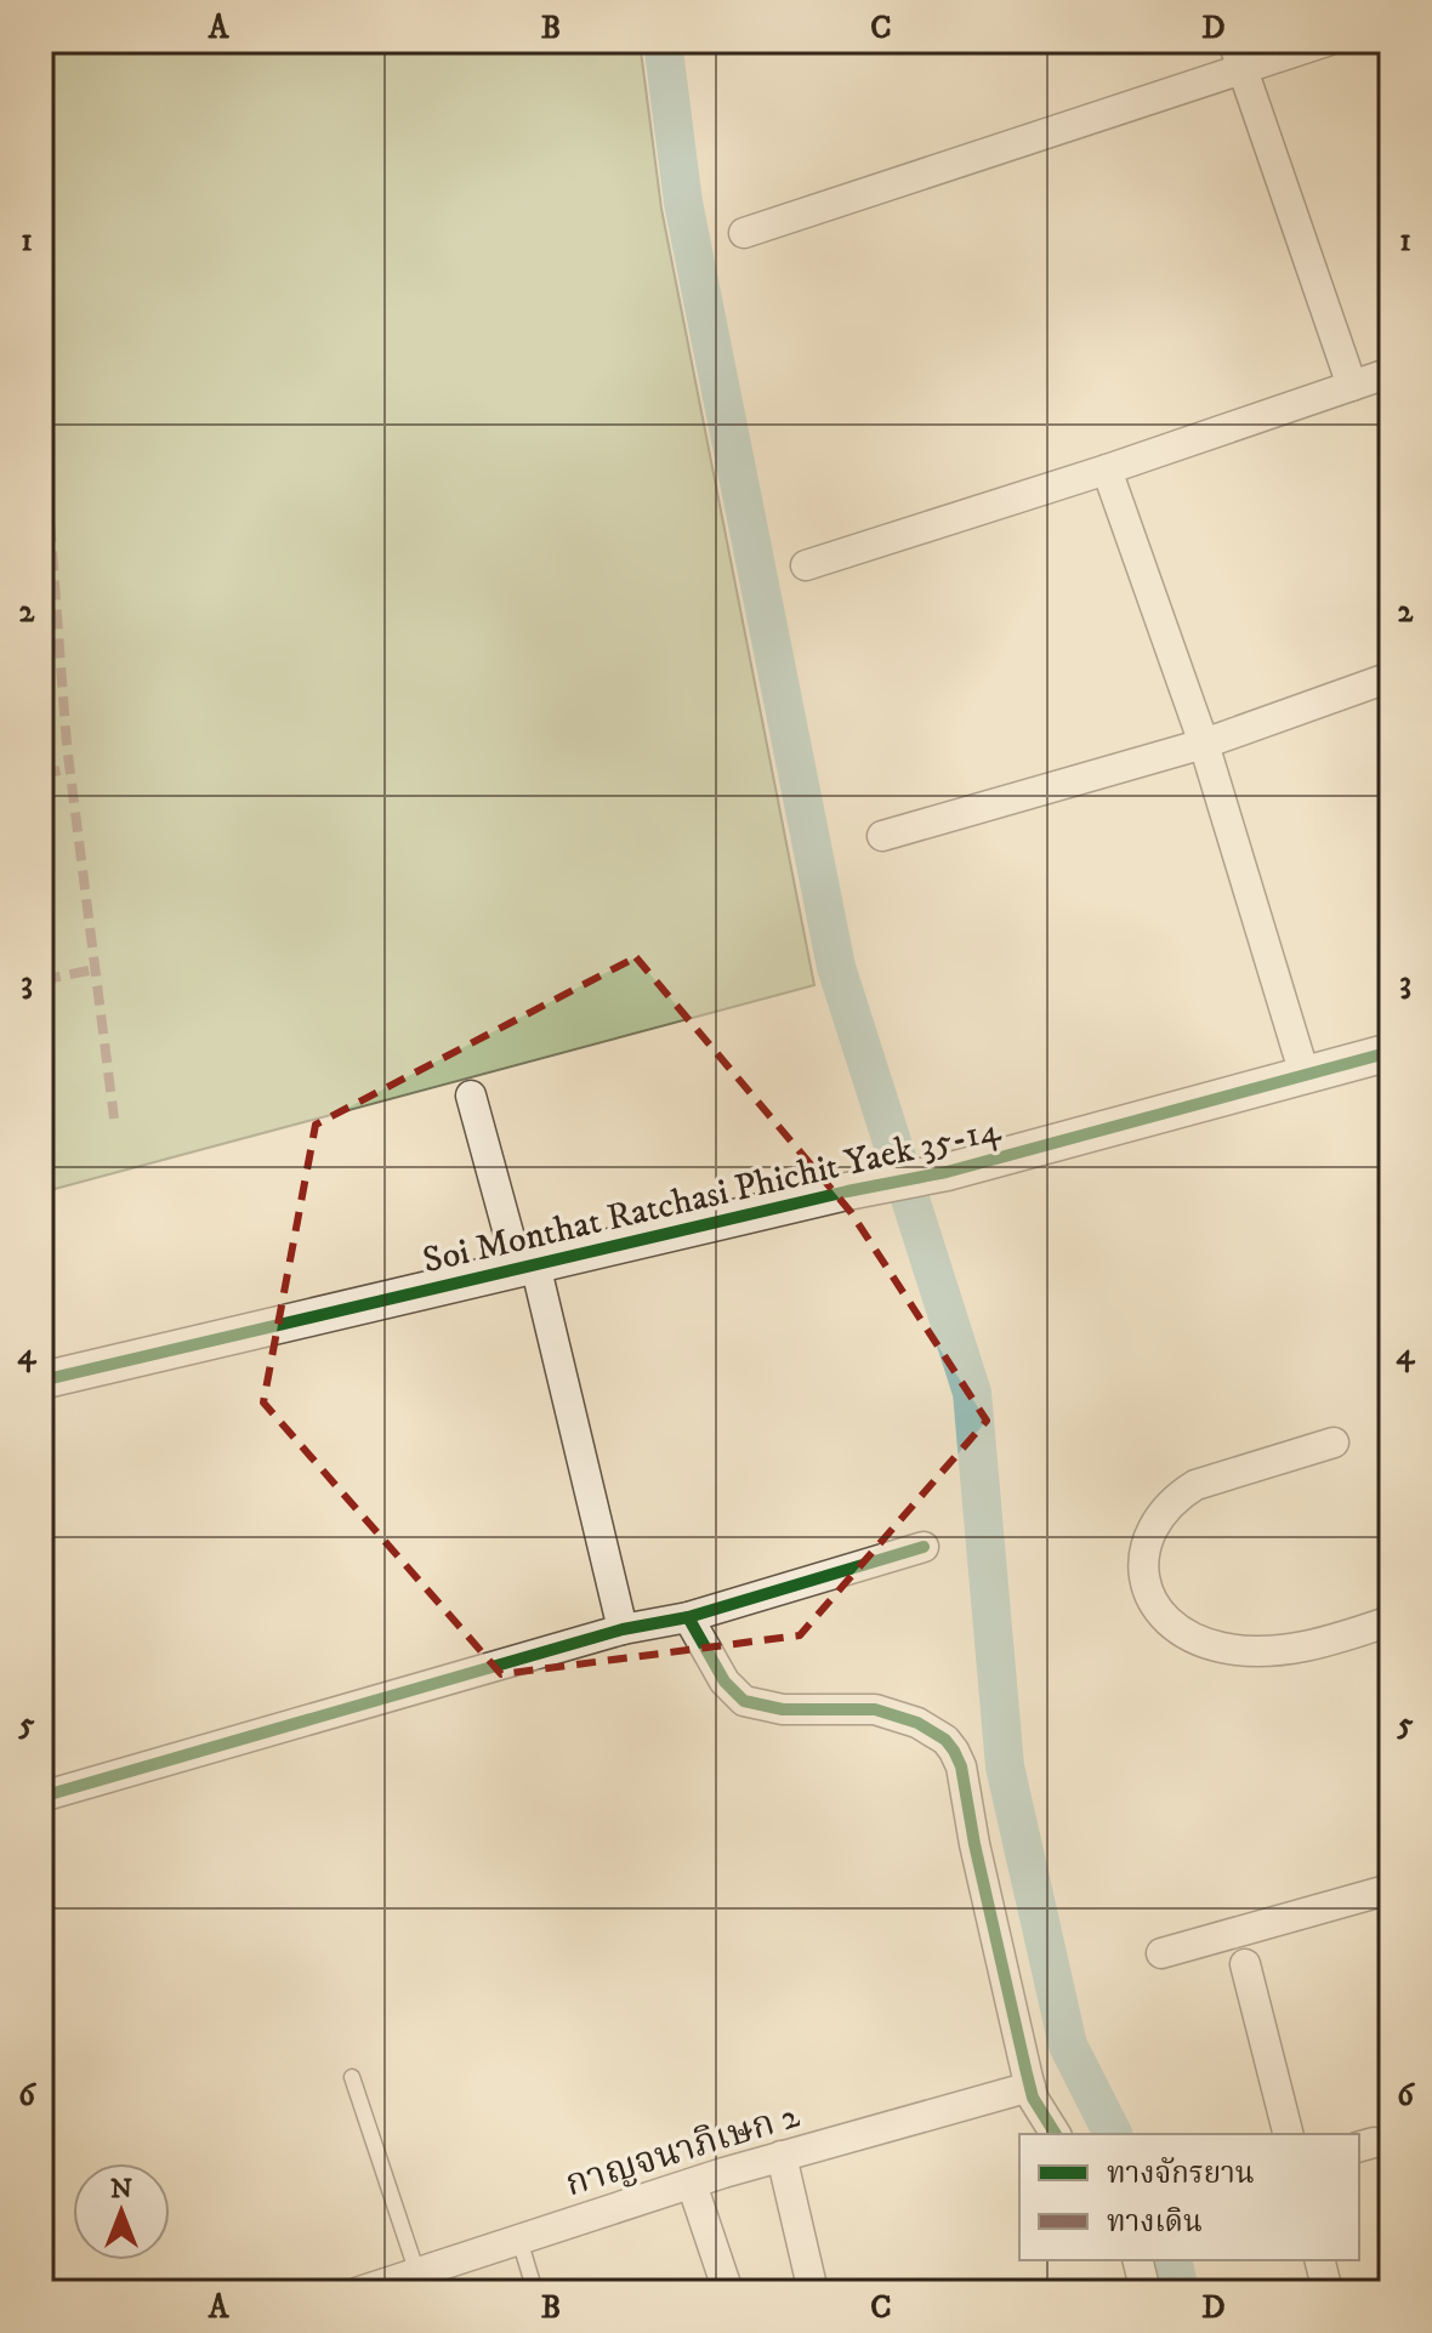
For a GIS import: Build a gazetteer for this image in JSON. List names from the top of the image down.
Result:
{
  "streets": {
    "street": ["Soi Monthat Ratchasi Phichit Yaek 35-14", "กาญจนาภิเษก 2"]
  },
  "legend": ["ทางจักรยาน", "ทางเดิน"],
  "north": "top",
  "grid": {
    "columns": [
      "A",
      "B",
      "C",
      "D"
    ],
    "rows": [
      "1",
      "2",
      "3",
      "4",
      "5",
      "6"
    ]
  }
}
